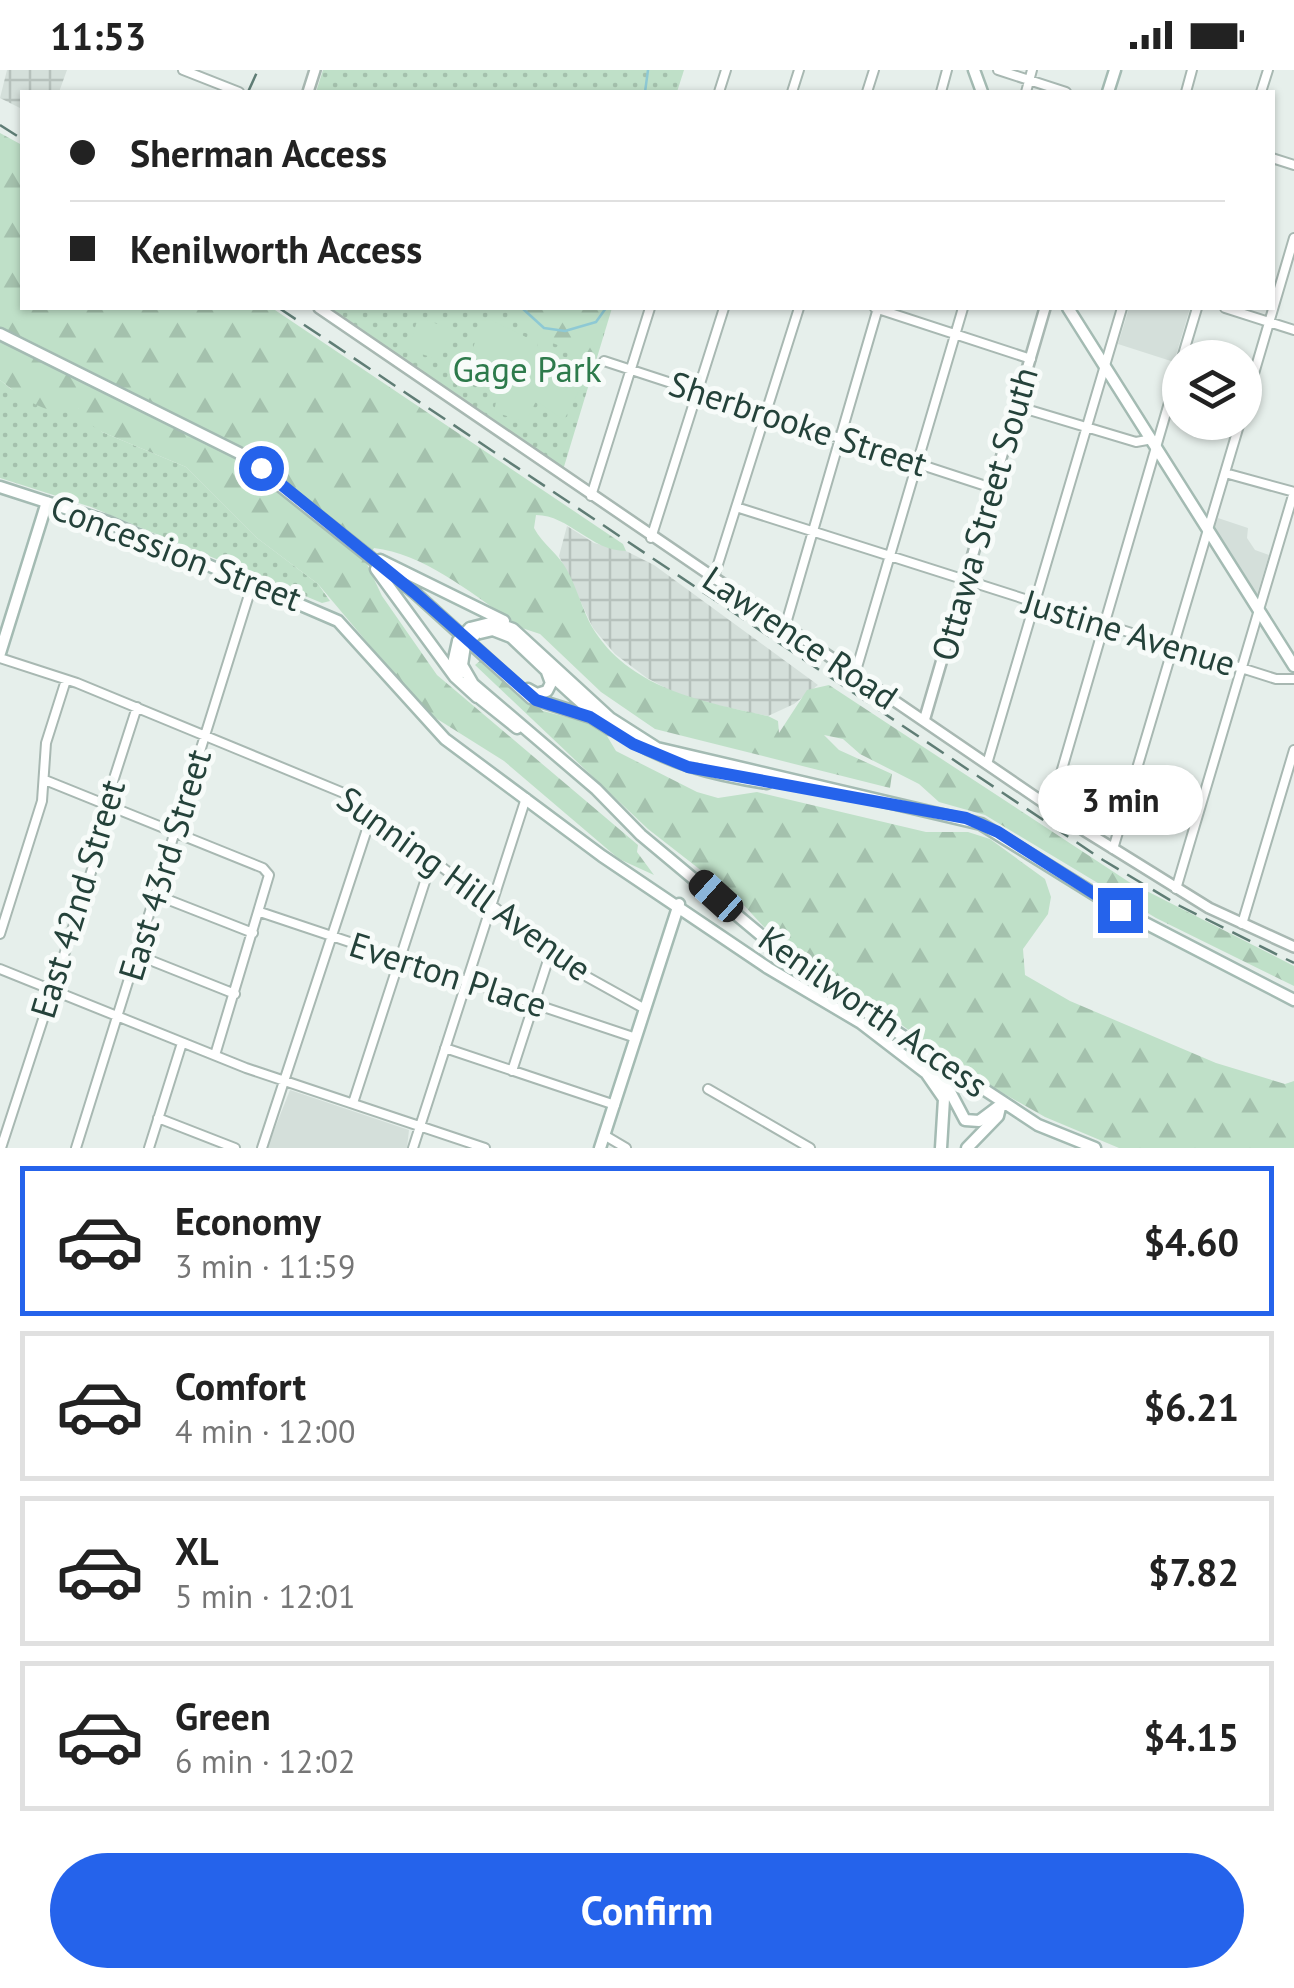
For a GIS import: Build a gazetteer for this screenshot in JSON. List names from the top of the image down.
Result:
{
  "streets": {
    "main road": ["Concession Street", "Kenilworth Access"],
    "street": [
      "Sherbrooke Street",
      "Ottawa Street South",
      "Justine Avenue",
      "Lawrence Road",
      "East 43rd Street",
      "Sunning Hill Avenue",
      "East 42nd Street",
      "Everton Place"
    ]
  },
  "crossings": [
    ["Sherbrooke Street", "Ottawa Street South"],
    ["Ottawa Street South", "Justine Avenue"],
    ["Ottawa Street South", "Lawrence Road"],
    ["Concession Street", "East 43rd Street"],
    ["East 43rd Street", "Sunning Hill Avenue"],
    ["Sunning Hill Avenue", "East 42nd Street"]
  ],
  "parks": ["Gage Park"],
  "page": {
    "status": "11:53",
    "banner": ["Sherman Access", "Kenilworth Access"],
    "bubble": "3 min",
    "list": [
      {
        "name": "Economy",
        "note": "3 min · 11:59",
        "value": "$4.60"
      },
      {
        "name": "Comfort",
        "note": "4 min · 12:00",
        "value": "$6.21"
      },
      {
        "name": "XL",
        "note": "5 min · 12:01",
        "value": "$7.82"
      },
      {
        "name": "Green",
        "note": "6 min · 12:02",
        "value": "$4.15"
      }
    ],
    "buttons": "Confirm"
  }
}
